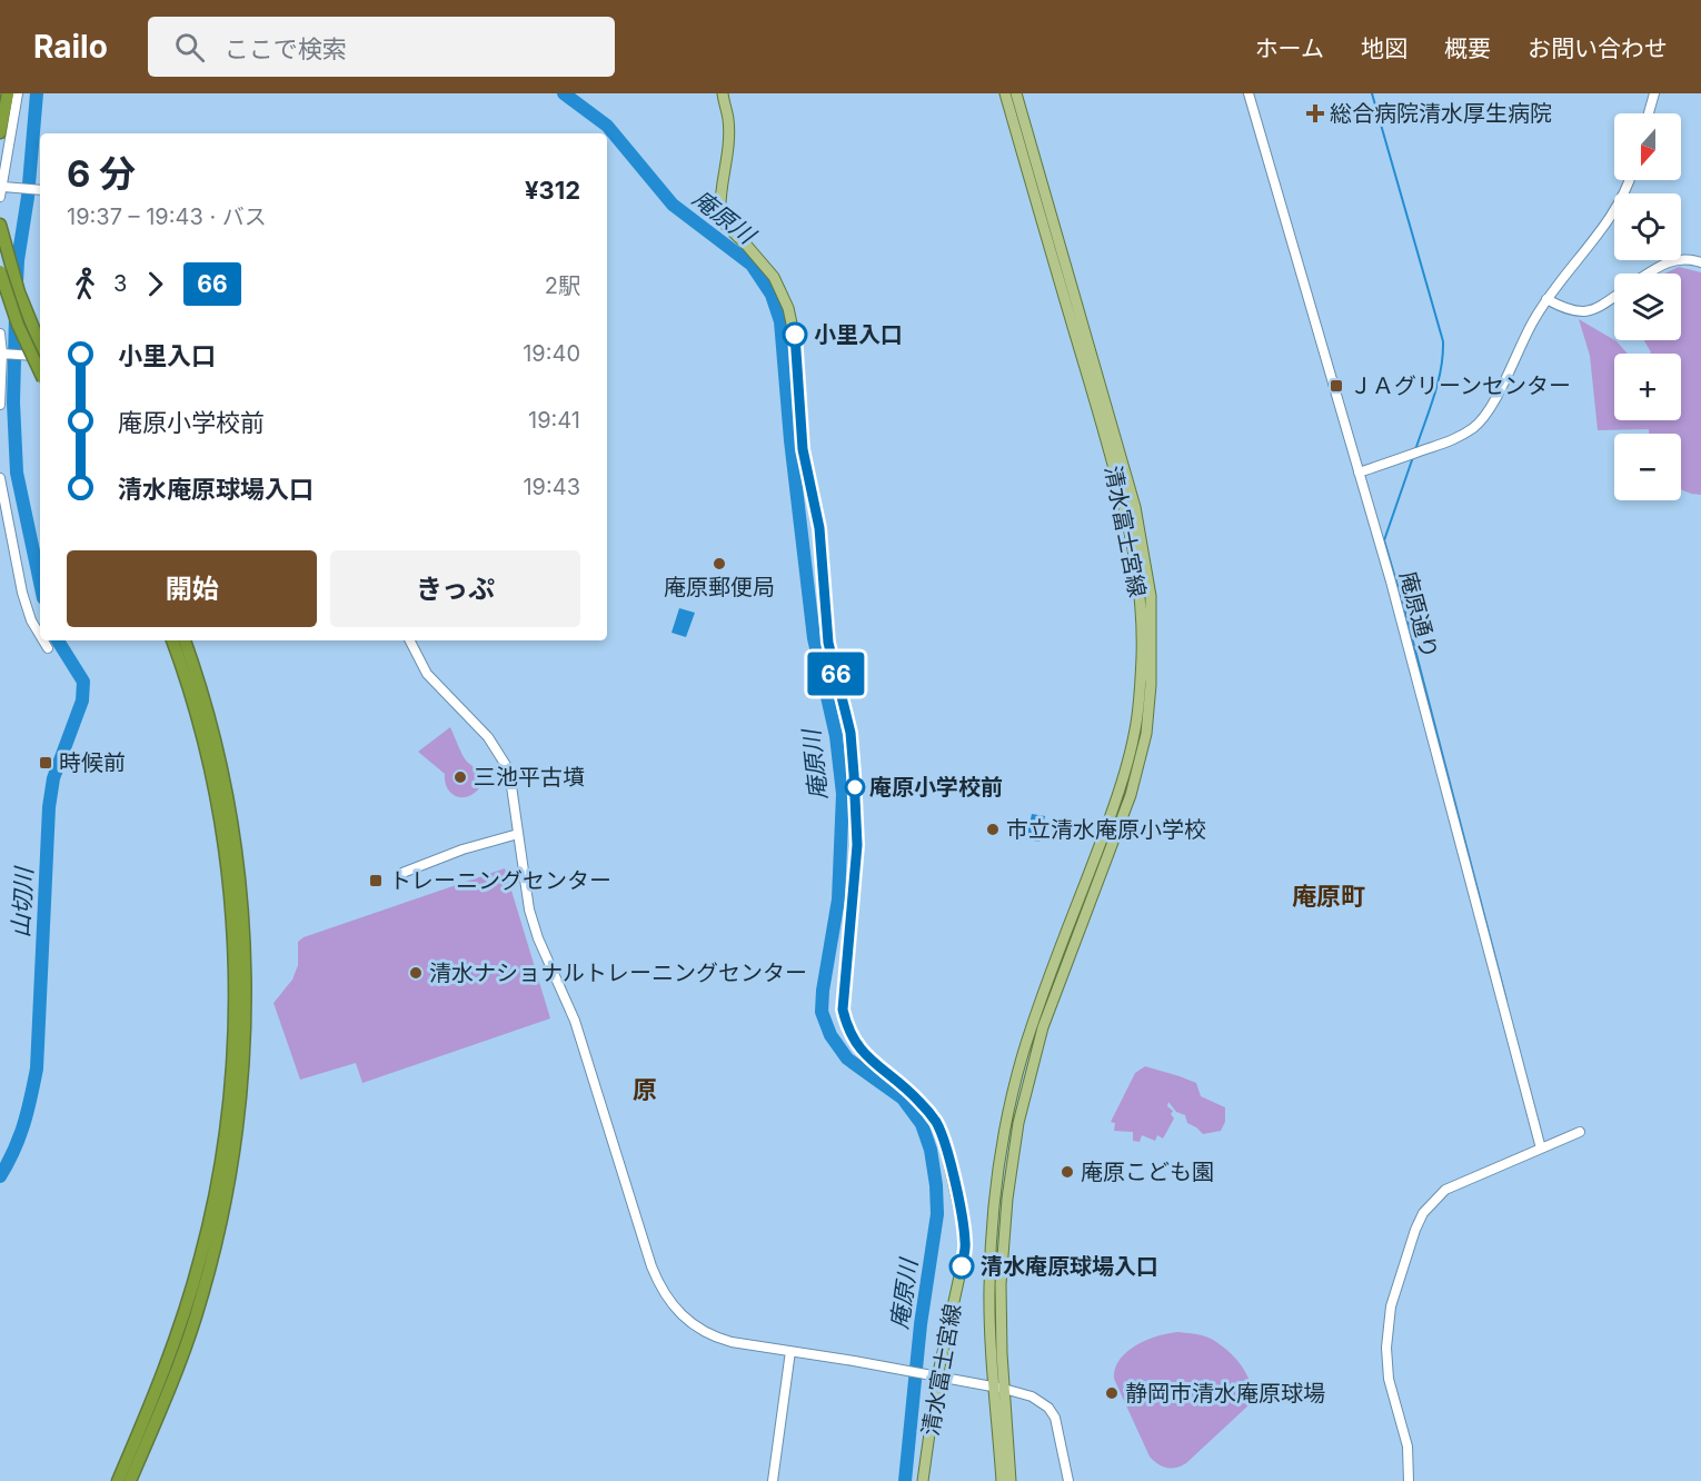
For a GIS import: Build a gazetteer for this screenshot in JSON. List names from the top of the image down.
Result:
{
  "streets": {
    "main road": ["清水富士宮線"],
    "street": ["庵原通り"]
  },
  "districts": ["庵原町", "原"],
  "water": ["庵原川", "山切川"],
  "places": {
    "health": ["総合病院清水厚生病院"],
    "other": [
      "小里入口",
      "庵原郵便局",
      "三池平古墳",
      "庵原小学校前",
      "市立清水庵原小学校",
      "清水ナショナルトレーニングセンター",
      "庵原こども園",
      "清水庵原球場入口",
      "静岡市清水庵原球場"
    ],
    "transit": ["ＪＡグリーンセンター", "時候前", "トレーニングセンター"]
  },
  "lines": ["bus line 66"],
  "north": "bottom",
  "page": {
    "header": "Railo",
    "search": "ここで検索",
    "nav": [
      "ホーム",
      "地図",
      "概要",
      "お問い合わせ"
    ],
    "on_map": "66",
    "map_buttons": ["+", "−"],
    "heading": ["6 分", "19:37 – 19:43 · バス", "¥312"],
    "legs": ["3", "66", "2駅"],
    "list": [
      {
        "name": "小里入口",
        "value": "19:40"
      },
      {
        "name": "庵原小学校前",
        "value": "19:41"
      },
      {
        "name": "清水庵原球場入口",
        "value": "19:43"
      }
    ],
    "buttons": ["開始", "きっぷ"]
  }
}
